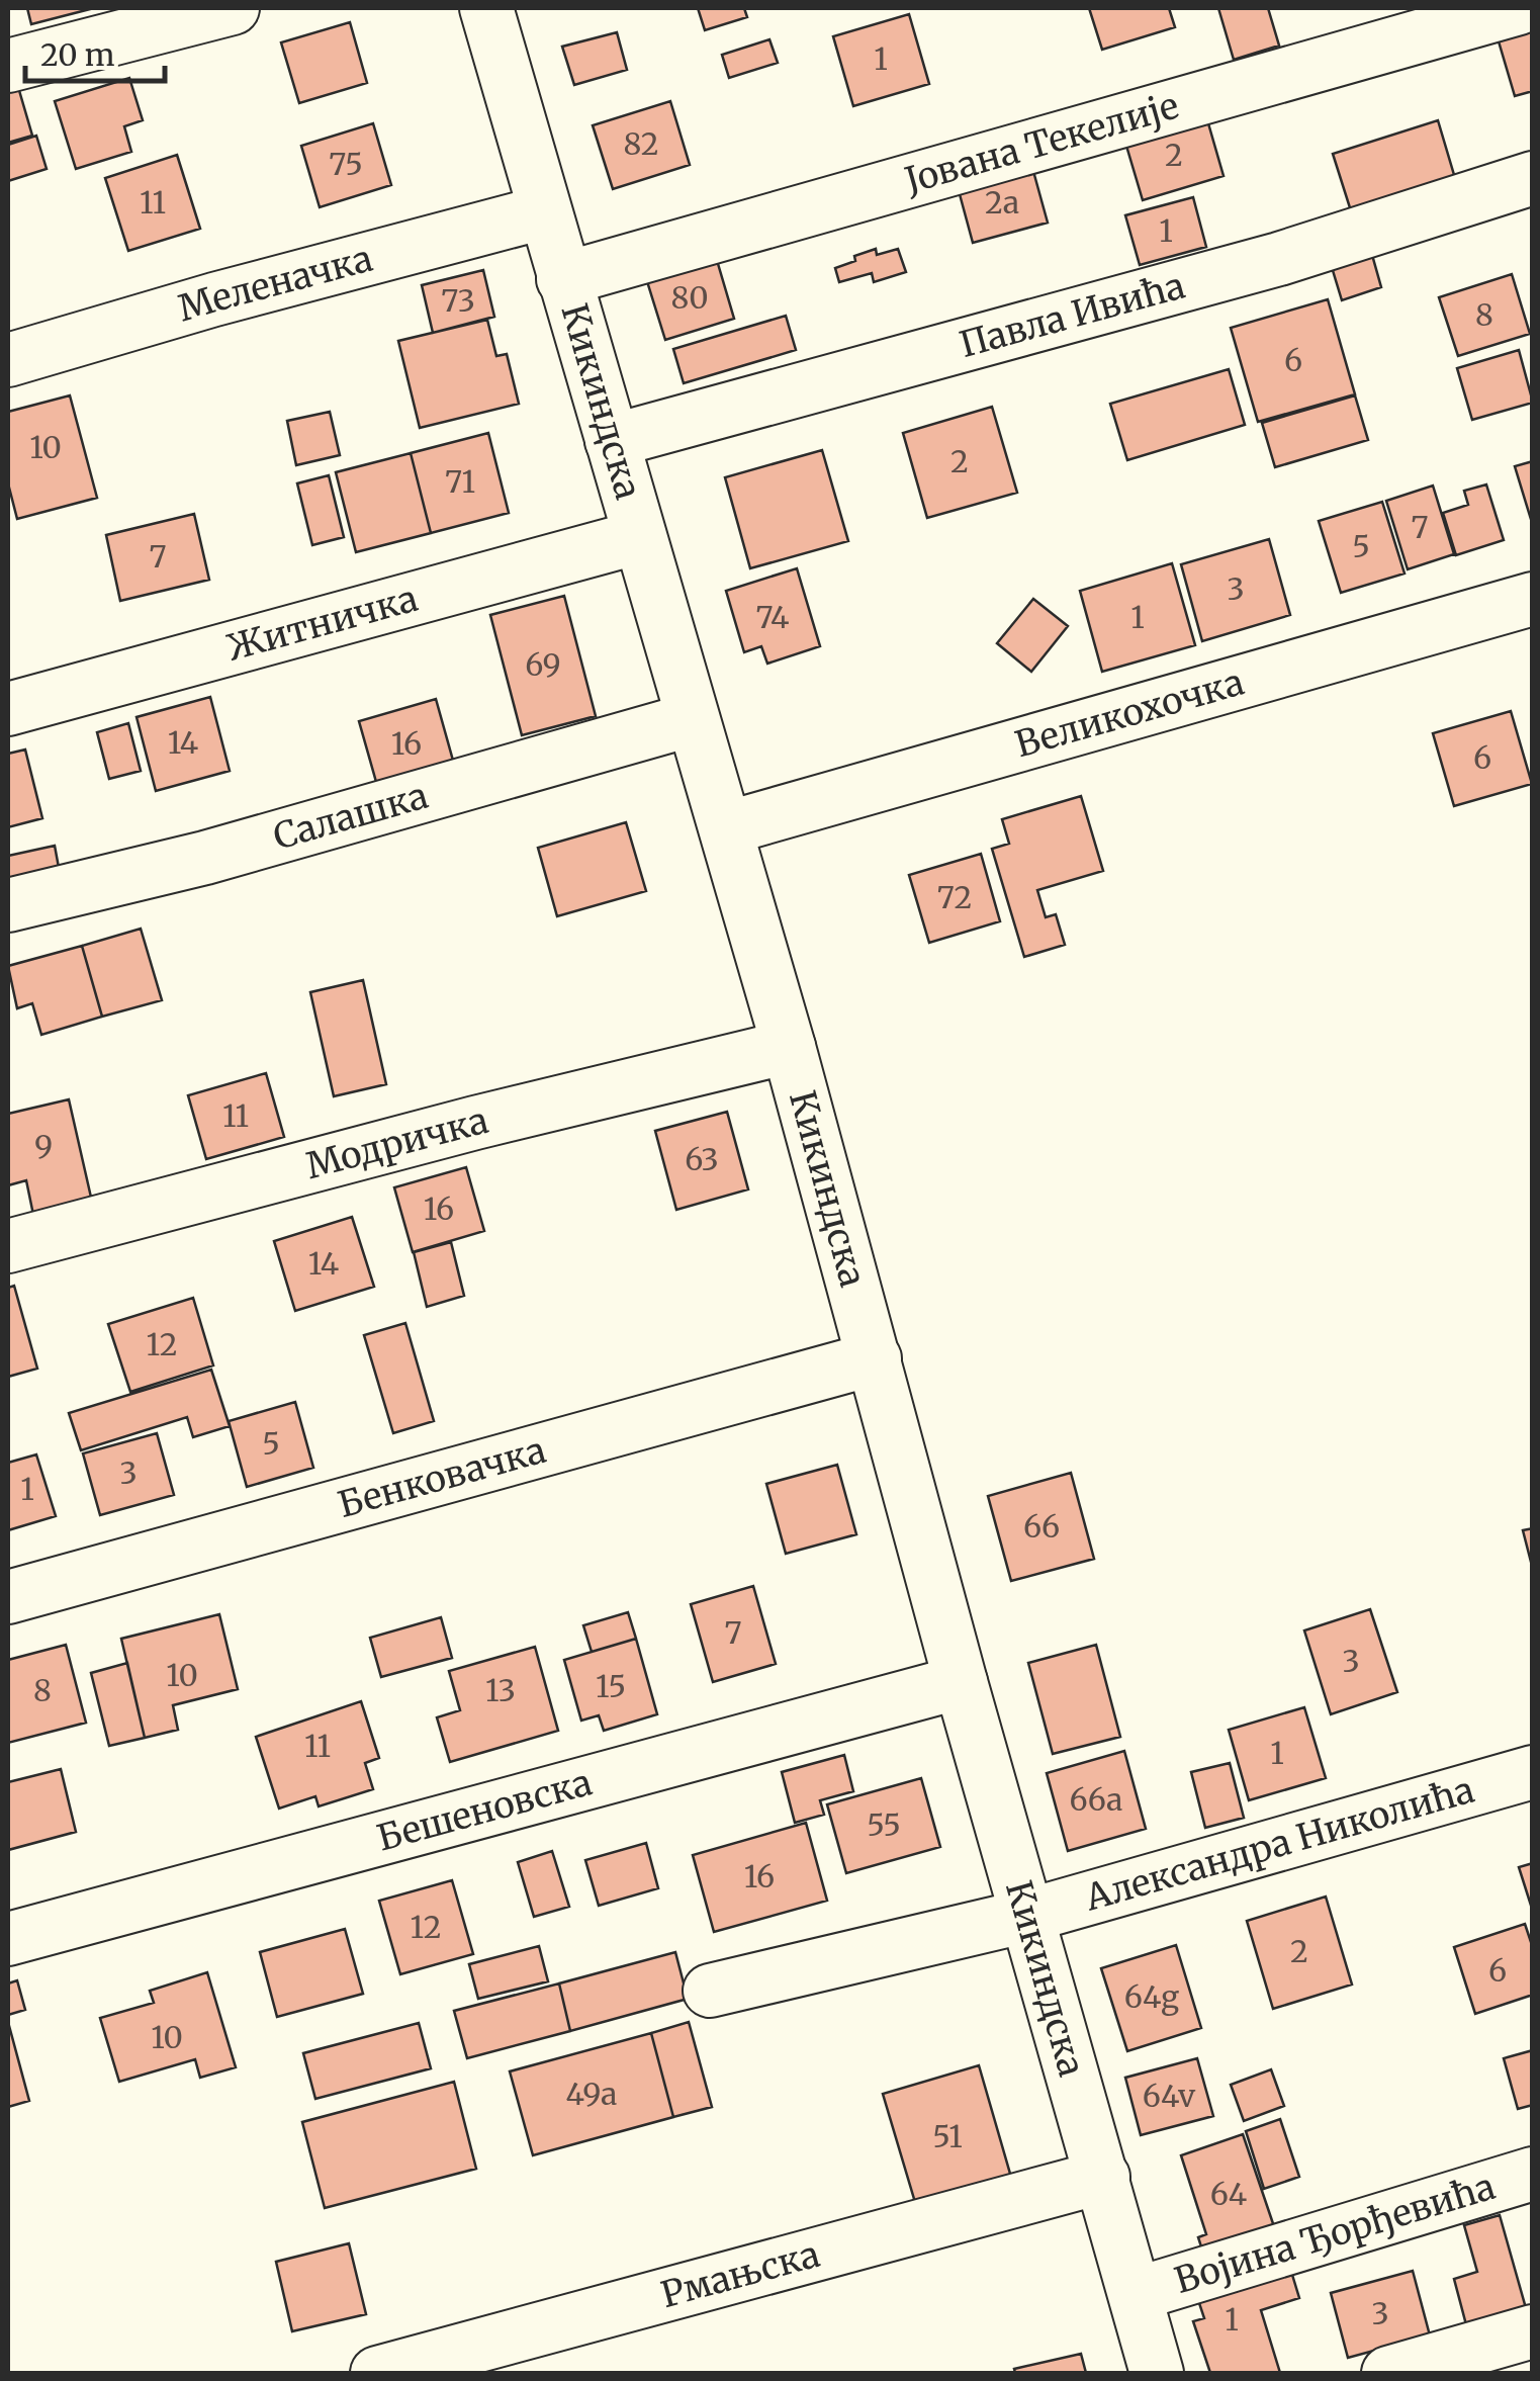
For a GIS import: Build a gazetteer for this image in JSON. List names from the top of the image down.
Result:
{
  "streets": {
    "street": [
      "Јована Текелије",
      "Меленачка",
      "Павла Ивића",
      "Кикиндска",
      "Житничка",
      "Великохочка",
      "Салашка",
      "Модричка",
      "Бенковачка",
      "Бешеновска",
      "Александра Николића",
      "Војина Ђорђевића",
      "Рмањска"
    ]
  },
  "crossings": [
    ["Јована Текелије", "Кикиндска"],
    ["Меленачка", "Кикиндска"],
    ["Павла Ивића", "Кикиндска"],
    ["Кикиндска", "Житничка"],
    ["Кикиндска", "Великохочка"],
    ["Кикиндска", "Салашка"],
    ["Кикиндска", "Модричка"],
    ["Кикиндска", "Бенковачка"],
    ["Кикиндска", "Бешеновска"],
    ["Кикиндска", "Александра Николића"],
    ["Кикиндска", "Војина Ђорђевића"],
    ["Кикиндска", "Рмањска"]
  ],
  "house_numbers": [
    "1",
    "82",
    "2",
    "75",
    "11",
    "2a",
    "1",
    "80",
    "73",
    "8",
    "6",
    "10",
    "2",
    "71",
    "7",
    "5",
    "7",
    "3",
    "74",
    "1",
    "69",
    "14",
    "16",
    "6",
    "72",
    "11",
    "9",
    "63",
    "16",
    "14",
    "12",
    "5",
    "3",
    "1",
    "66",
    "7",
    "3",
    "10",
    "15",
    "8",
    "13",
    "11",
    "1",
    "66a",
    "55",
    "16",
    "12",
    "2",
    "6",
    "64g",
    "10",
    "49a",
    "64v",
    "51",
    "64",
    "3",
    "1"
  ],
  "scale_bar": "20 m"
}
